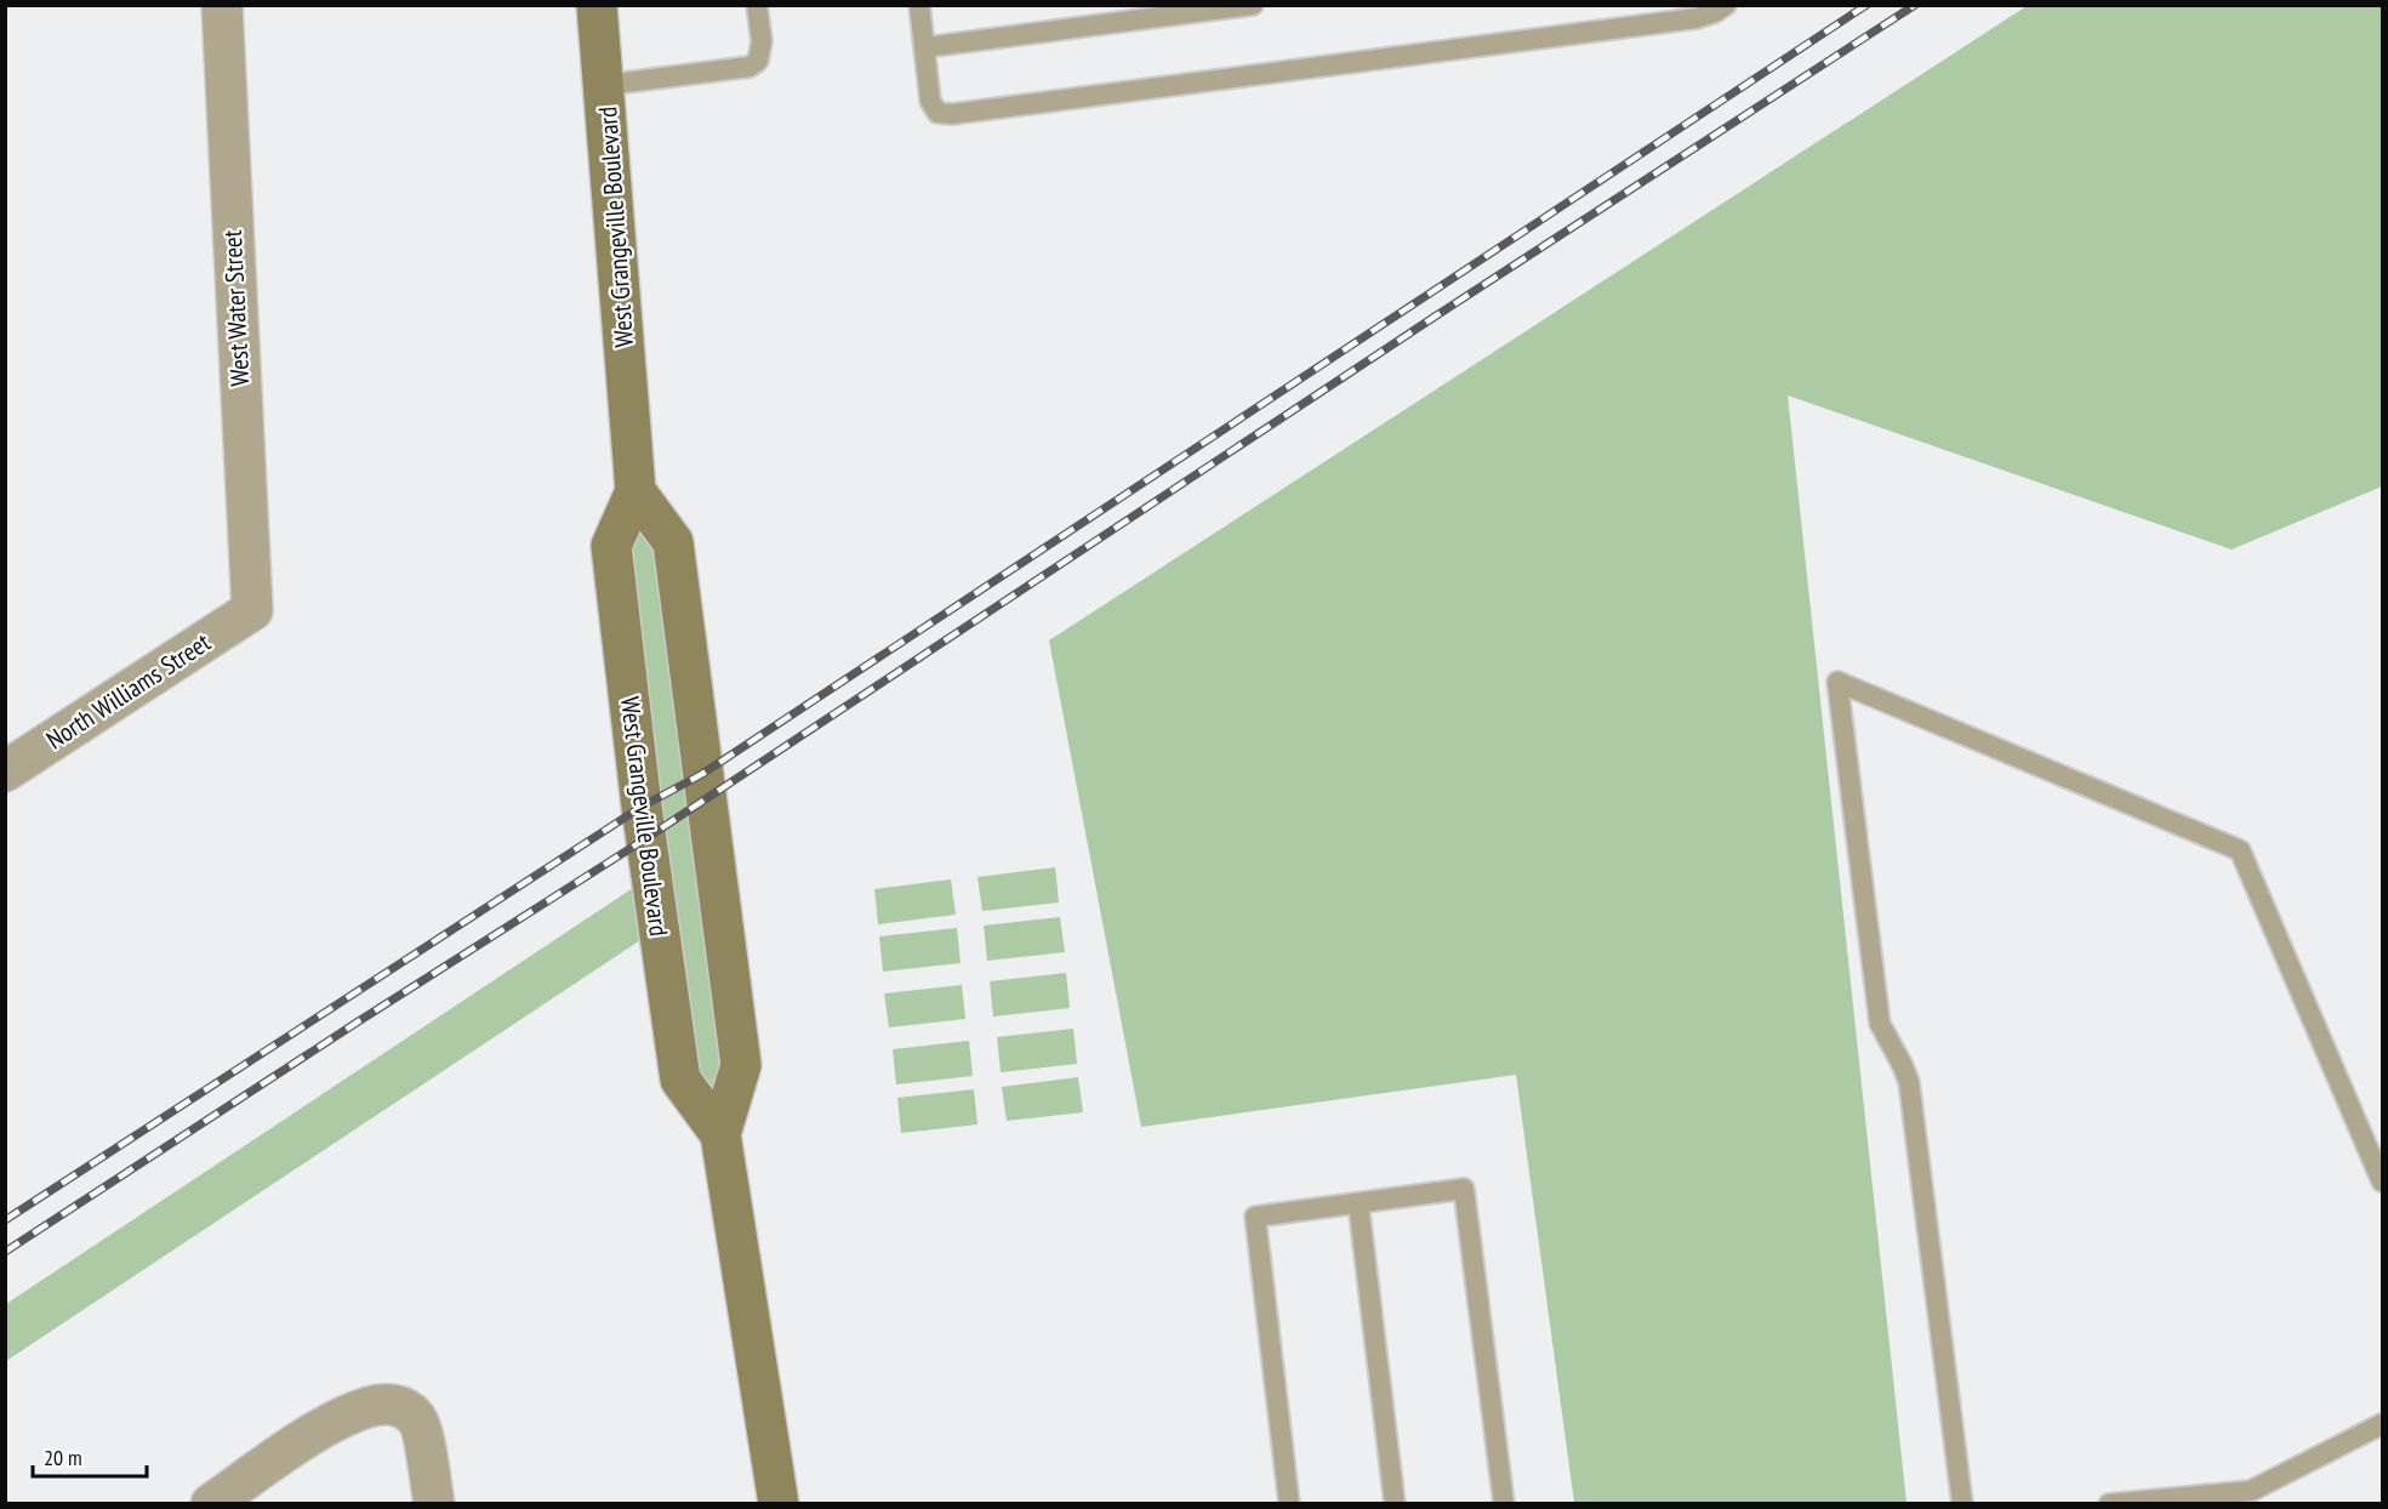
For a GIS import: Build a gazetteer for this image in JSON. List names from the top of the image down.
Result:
{
  "streets": {
    "main road": ["West Grangeville Boulevard"],
    "street": ["West Water Street", "North Williams Street"]
  },
  "crossings": [
    ["West Water Street", "North Williams Street"]
  ],
  "scale_bar": "20 m"
}
